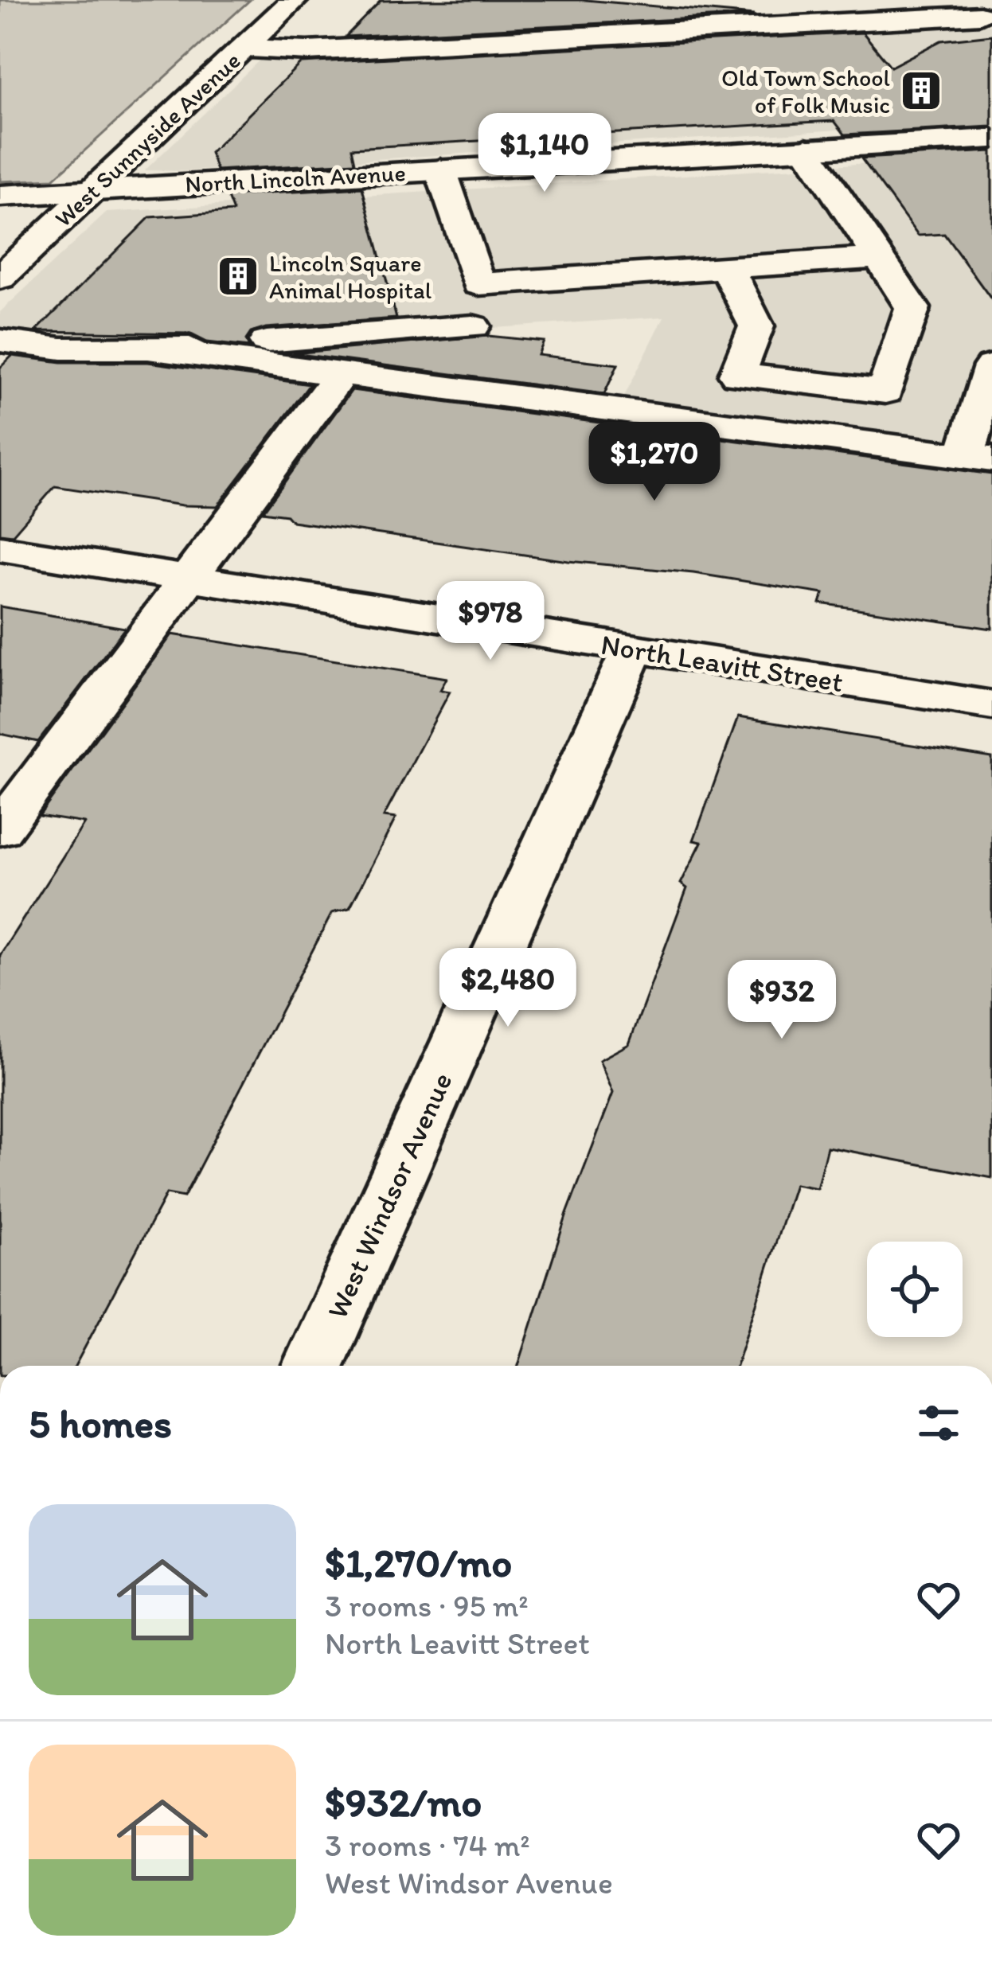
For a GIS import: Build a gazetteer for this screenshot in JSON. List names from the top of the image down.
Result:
{
  "streets": {
    "street": [
      "West Sunnyside Avenue",
      "North Lincoln Avenue",
      "North Leavitt Street",
      "West Windsor Avenue"
    ]
  },
  "crossings": [
    ["West Sunnyside Avenue", "North Lincoln Avenue"],
    ["North Leavitt Street", "West Windsor Avenue"]
  ],
  "places": {
    "building": ["Old Town School of Folk Music", "Lincoln Square Animal Hospital"]
  },
  "page": {
    "price": [
      "$1,140",
      "$1,270",
      "$978",
      "$2,480",
      "$932"
    ],
    "heading": "5 homes",
    "list": [
      {
        "name": "$1,270/mo",
        "note": "3 rooms · 95 m² · North Leavitt Street"
      },
      {
        "name": "$932/mo",
        "note": "3 rooms · 74 m² · West Windsor Avenue"
      }
    ]
  }
}
